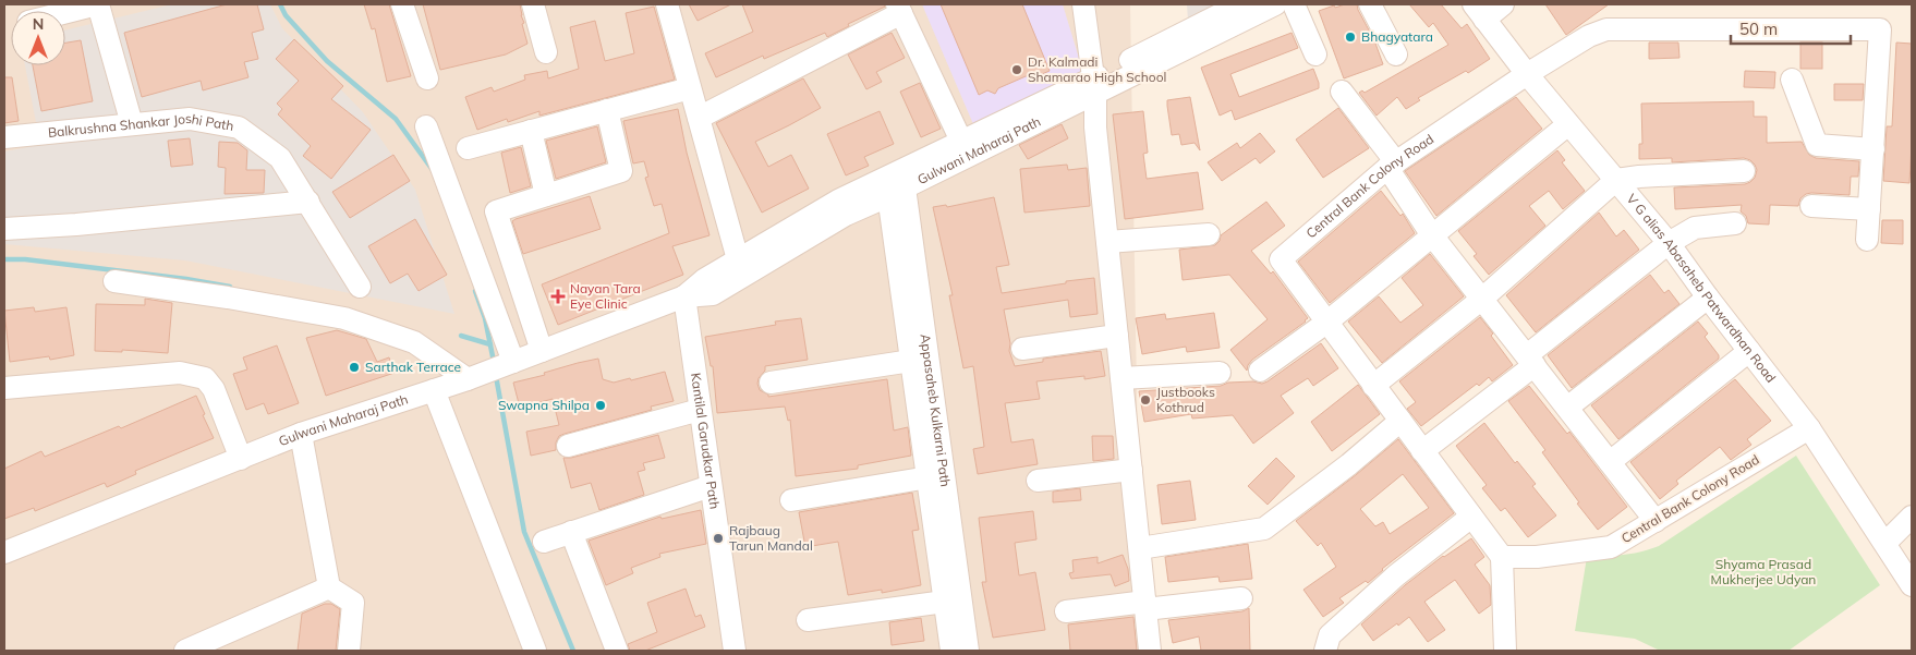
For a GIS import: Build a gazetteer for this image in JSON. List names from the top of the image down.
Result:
{
  "streets": {
    "street": [
      "Balkrushna Shankar Joshi Path",
      "Gulwani Maharaj Path",
      "Central Bank Colony Road",
      "V G alias Abasaheb Patwardhan Road",
      "Appasaheb Kulkarni Path",
      "Kantilal Garudkar Path"
    ]
  },
  "crossings": [
    ["Gulwani Maharaj Path", "Appasaheb Kulkarni Path"],
    ["Gulwani Maharaj Path", "Kantilal Garudkar Path"],
    ["Central Bank Colony Road", "V G alias Abasaheb Patwardhan Road"]
  ],
  "parks": ["Shyama Prasad Mukherjee Udyan"],
  "places": {
    "other": [
      "Bhagyatara",
      "Dr. Kalmadi Shamarao High School",
      "Sarthak Terrace",
      "Justbooks Kothrud",
      "Swapna Shilpa",
      "Rajbaug Tarun Mandal"
    ],
    "health": ["Nayan Tara Eye Clinic"]
  },
  "scale_bar": "50 m",
  "north": "top"
}
